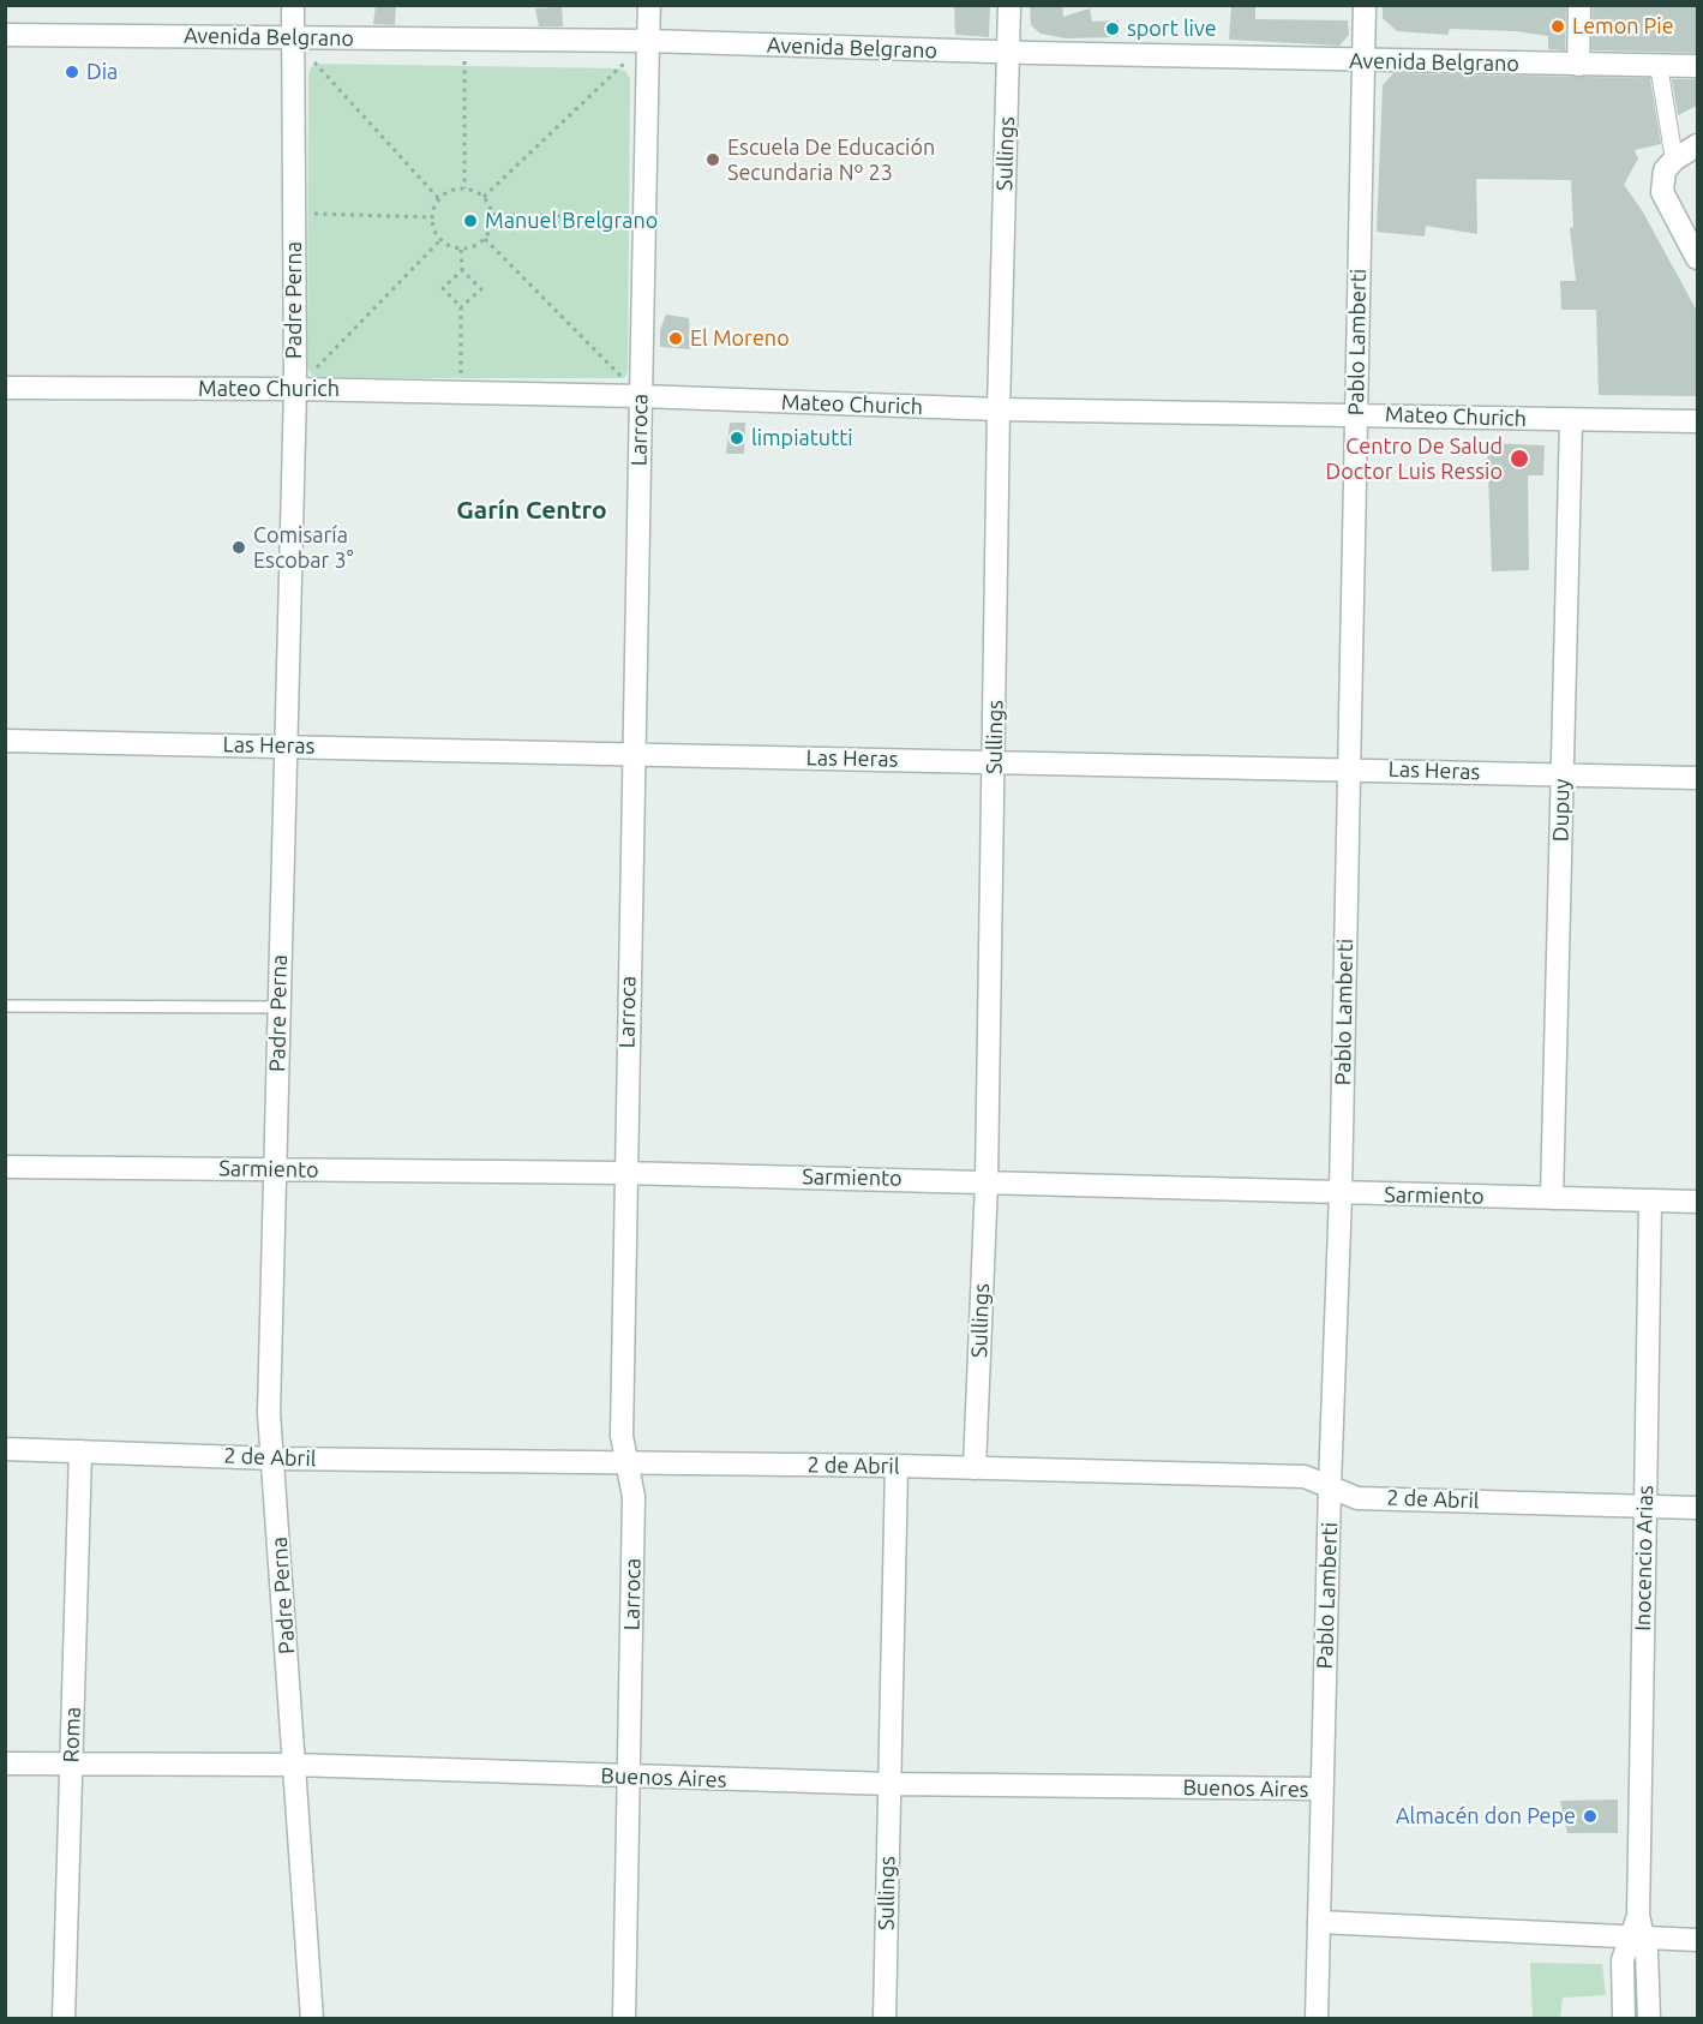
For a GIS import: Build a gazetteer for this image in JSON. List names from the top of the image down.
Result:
{
  "streets": {
    "street": [
      "Avenida Belgrano",
      "Sullings",
      "Padre Perna",
      "Pablo Lamberti",
      "Mateo Churich",
      "Larroca",
      "Las Heras",
      "Dupuy",
      "Sarmiento",
      "2 de Abril",
      "Inocencio Arias",
      "Roma",
      "Buenos Aires"
    ]
  },
  "crossings": [
    ["Avenida Belgrano", "Sullings"],
    ["Avenida Belgrano", "Padre Perna"],
    ["Avenida Belgrano", "Pablo Lamberti"],
    ["Avenida Belgrano", "Larroca"],
    ["Sullings", "Mateo Churich"],
    ["Sullings", "Las Heras"],
    ["Sullings", "Sarmiento"],
    ["Sullings", "2 de Abril"],
    ["Sullings", "Buenos Aires"],
    ["Padre Perna", "Mateo Churich"],
    ["Padre Perna", "Las Heras"],
    ["Padre Perna", "Sarmiento"],
    ["Padre Perna", "2 de Abril"],
    ["Padre Perna", "Buenos Aires"],
    ["Pablo Lamberti", "Mateo Churich"],
    ["Pablo Lamberti", "Las Heras"],
    ["Pablo Lamberti", "Sarmiento"],
    ["Pablo Lamberti", "2 de Abril"],
    ["Pablo Lamberti", "Buenos Aires"],
    ["Mateo Churich", "Larroca"],
    ["Mateo Churich", "Dupuy"],
    ["Larroca", "Las Heras"],
    ["Larroca", "Sarmiento"],
    ["Larroca", "2 de Abril"],
    ["Larroca", "Buenos Aires"],
    ["Las Heras", "Dupuy"],
    ["Dupuy", "Sarmiento"],
    ["Sarmiento", "Inocencio Arias"],
    ["2 de Abril", "Inocencio Arias"],
    ["2 de Abril", "Roma"],
    ["Roma", "Buenos Aires"]
  ],
  "districts": ["Garín Centro"],
  "places": [
    "Lemon Pie",
    "sport live",
    "Dia",
    "Escuela De Educación Secundaria Nº 23",
    "Manuel Brelgrano",
    "El Moreno",
    "limpiatutti",
    "Centro De Salud Doctor Luis Ressio",
    "Comisaría Escobar 3°",
    "Almacén don Pepe"
  ]
}
